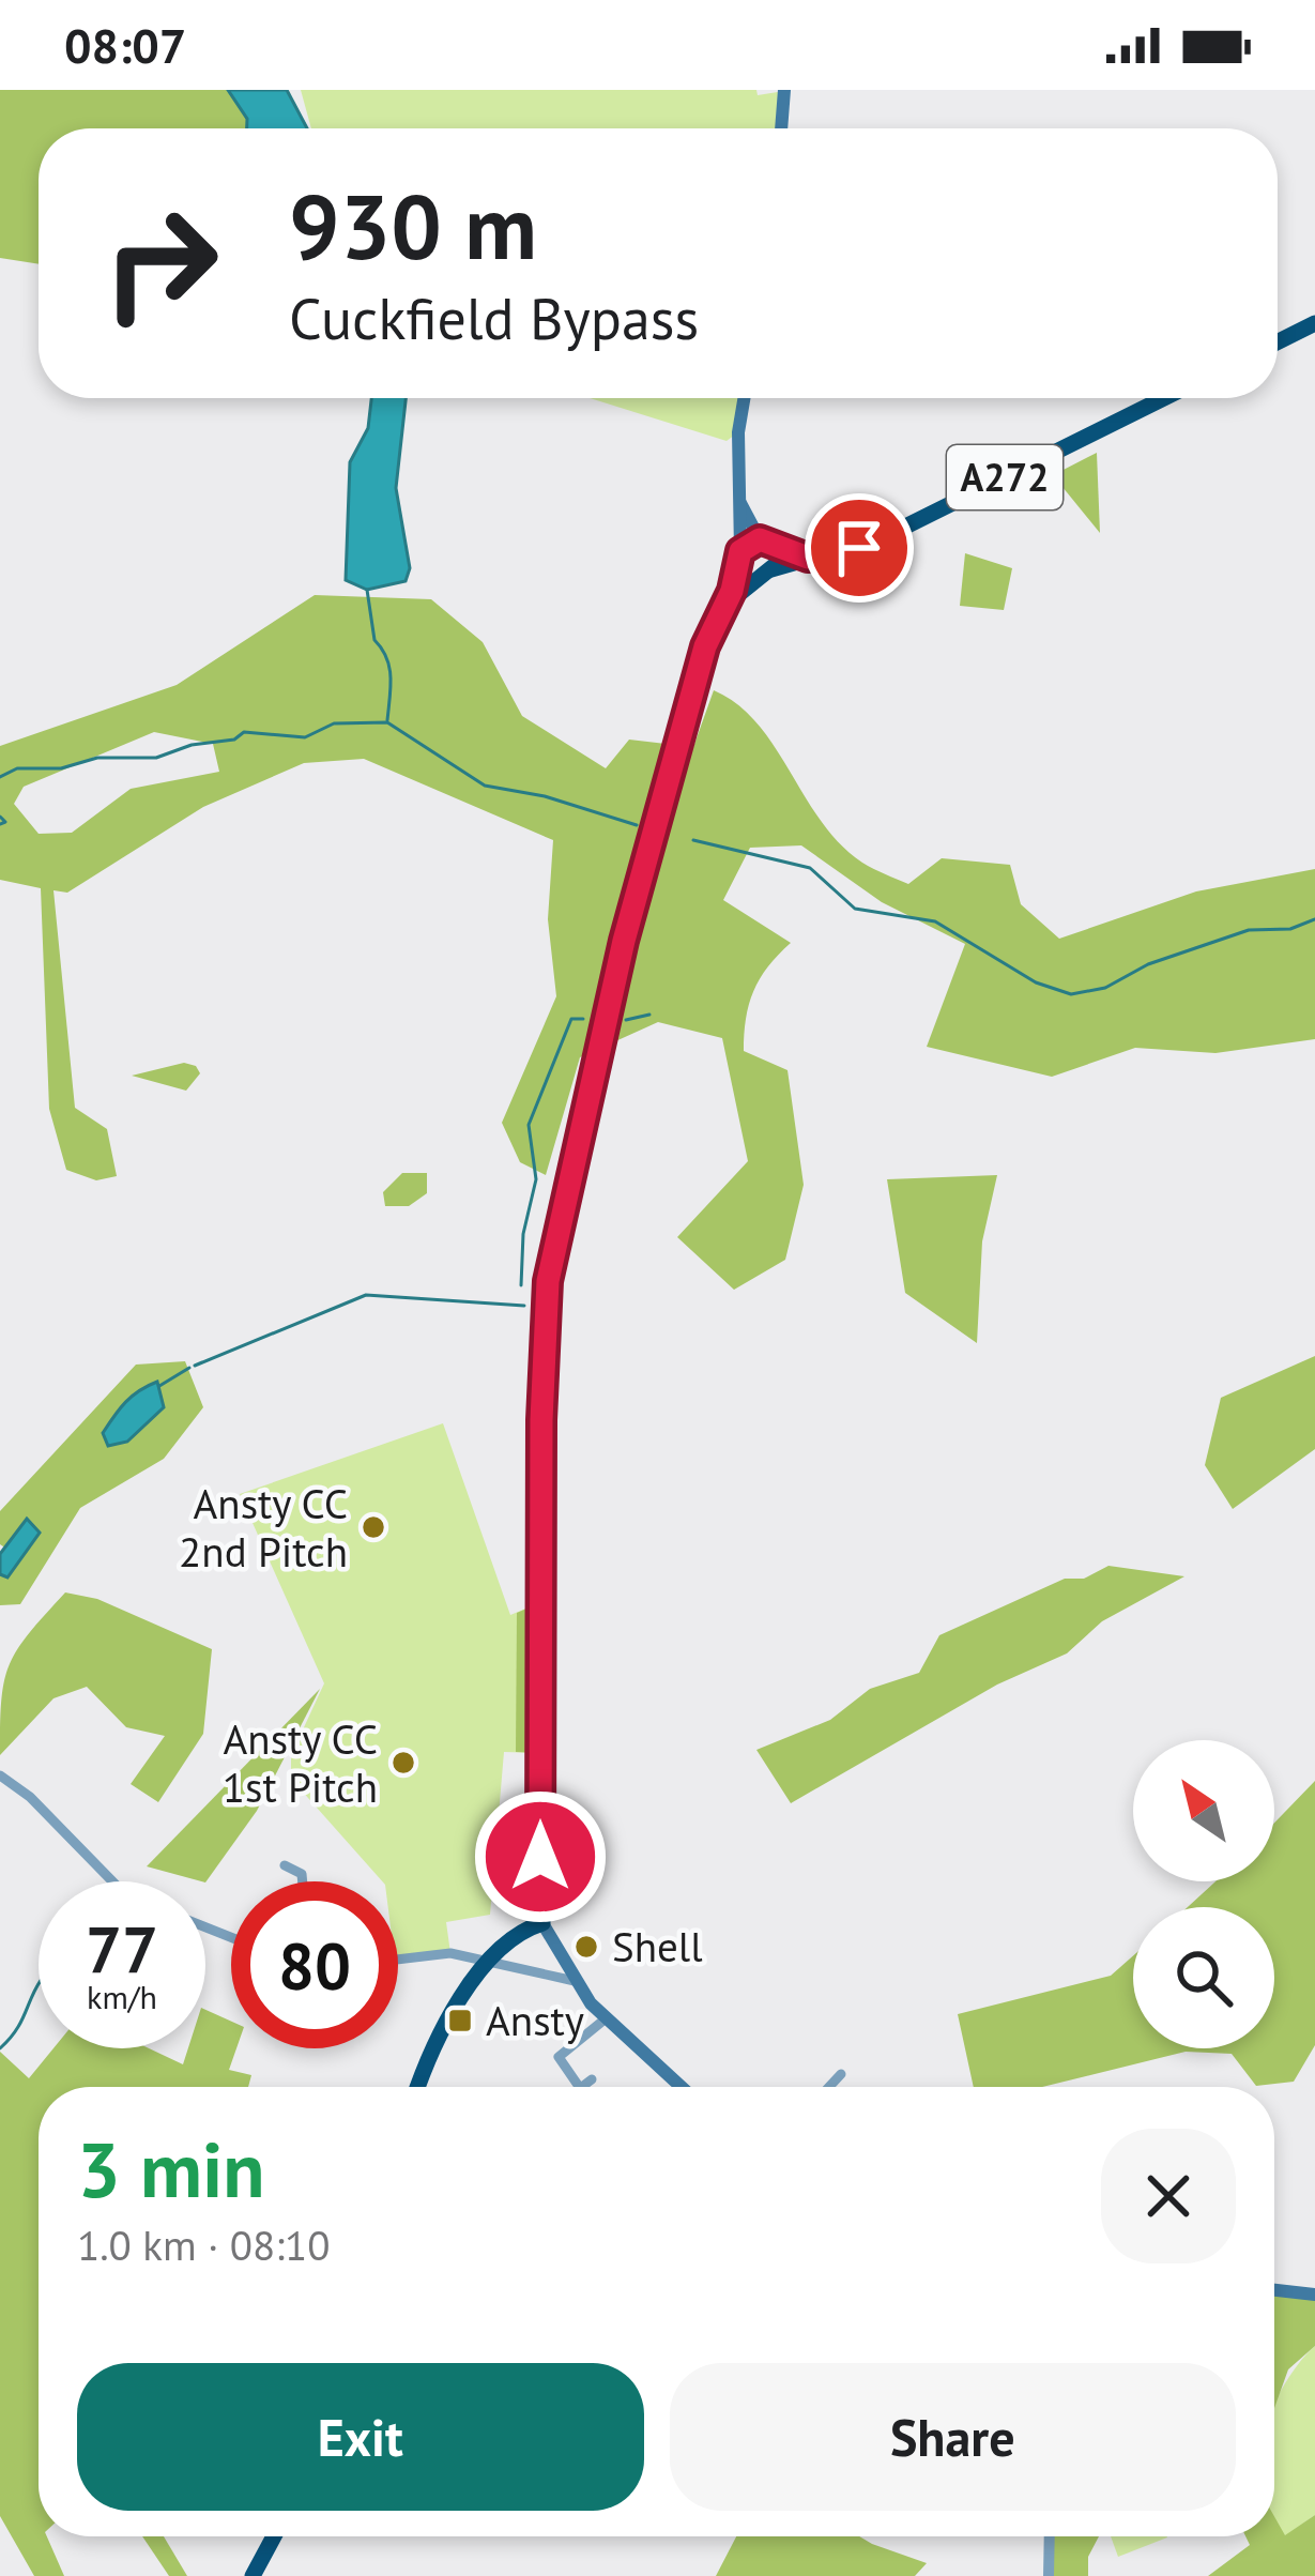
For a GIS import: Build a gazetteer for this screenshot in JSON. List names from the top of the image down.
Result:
{
  "streets": {
    "highway": ["A272"]
  },
  "places": {
    "other": ["Ansty CC 2nd Pitch", "Ansty CC 1st Pitch", "Shell"],
    "transit": ["Ansty"]
  },
  "north": "top left",
  "page": {
    "status": "08:07",
    "turn": ["930 m", "Cuckfield Bypass"],
    "speed": "77 km/h",
    "limit": "80",
    "heading": ["3 min", "1.0 km · 08:10"],
    "buttons": ["Exit", "Share"]
  }
}
